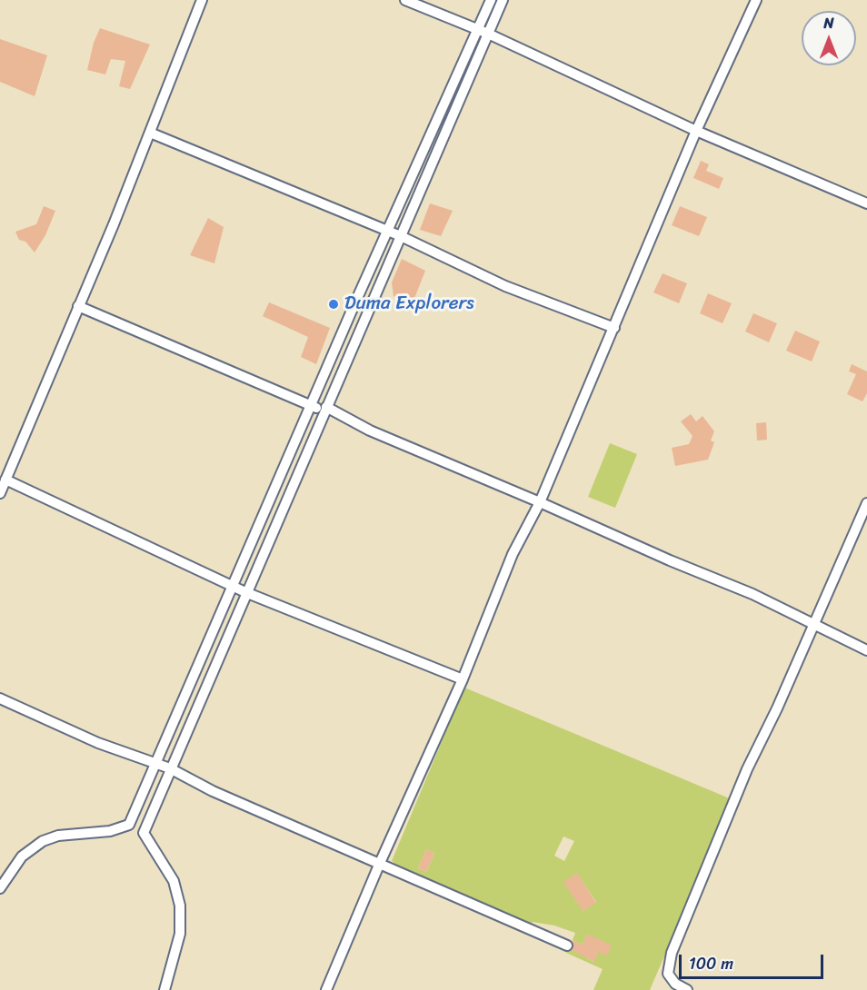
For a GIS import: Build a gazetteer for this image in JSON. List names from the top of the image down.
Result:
{
  "places": ["Duma Explorers"],
  "scale_bar": "100 m",
  "north": "top"
}
